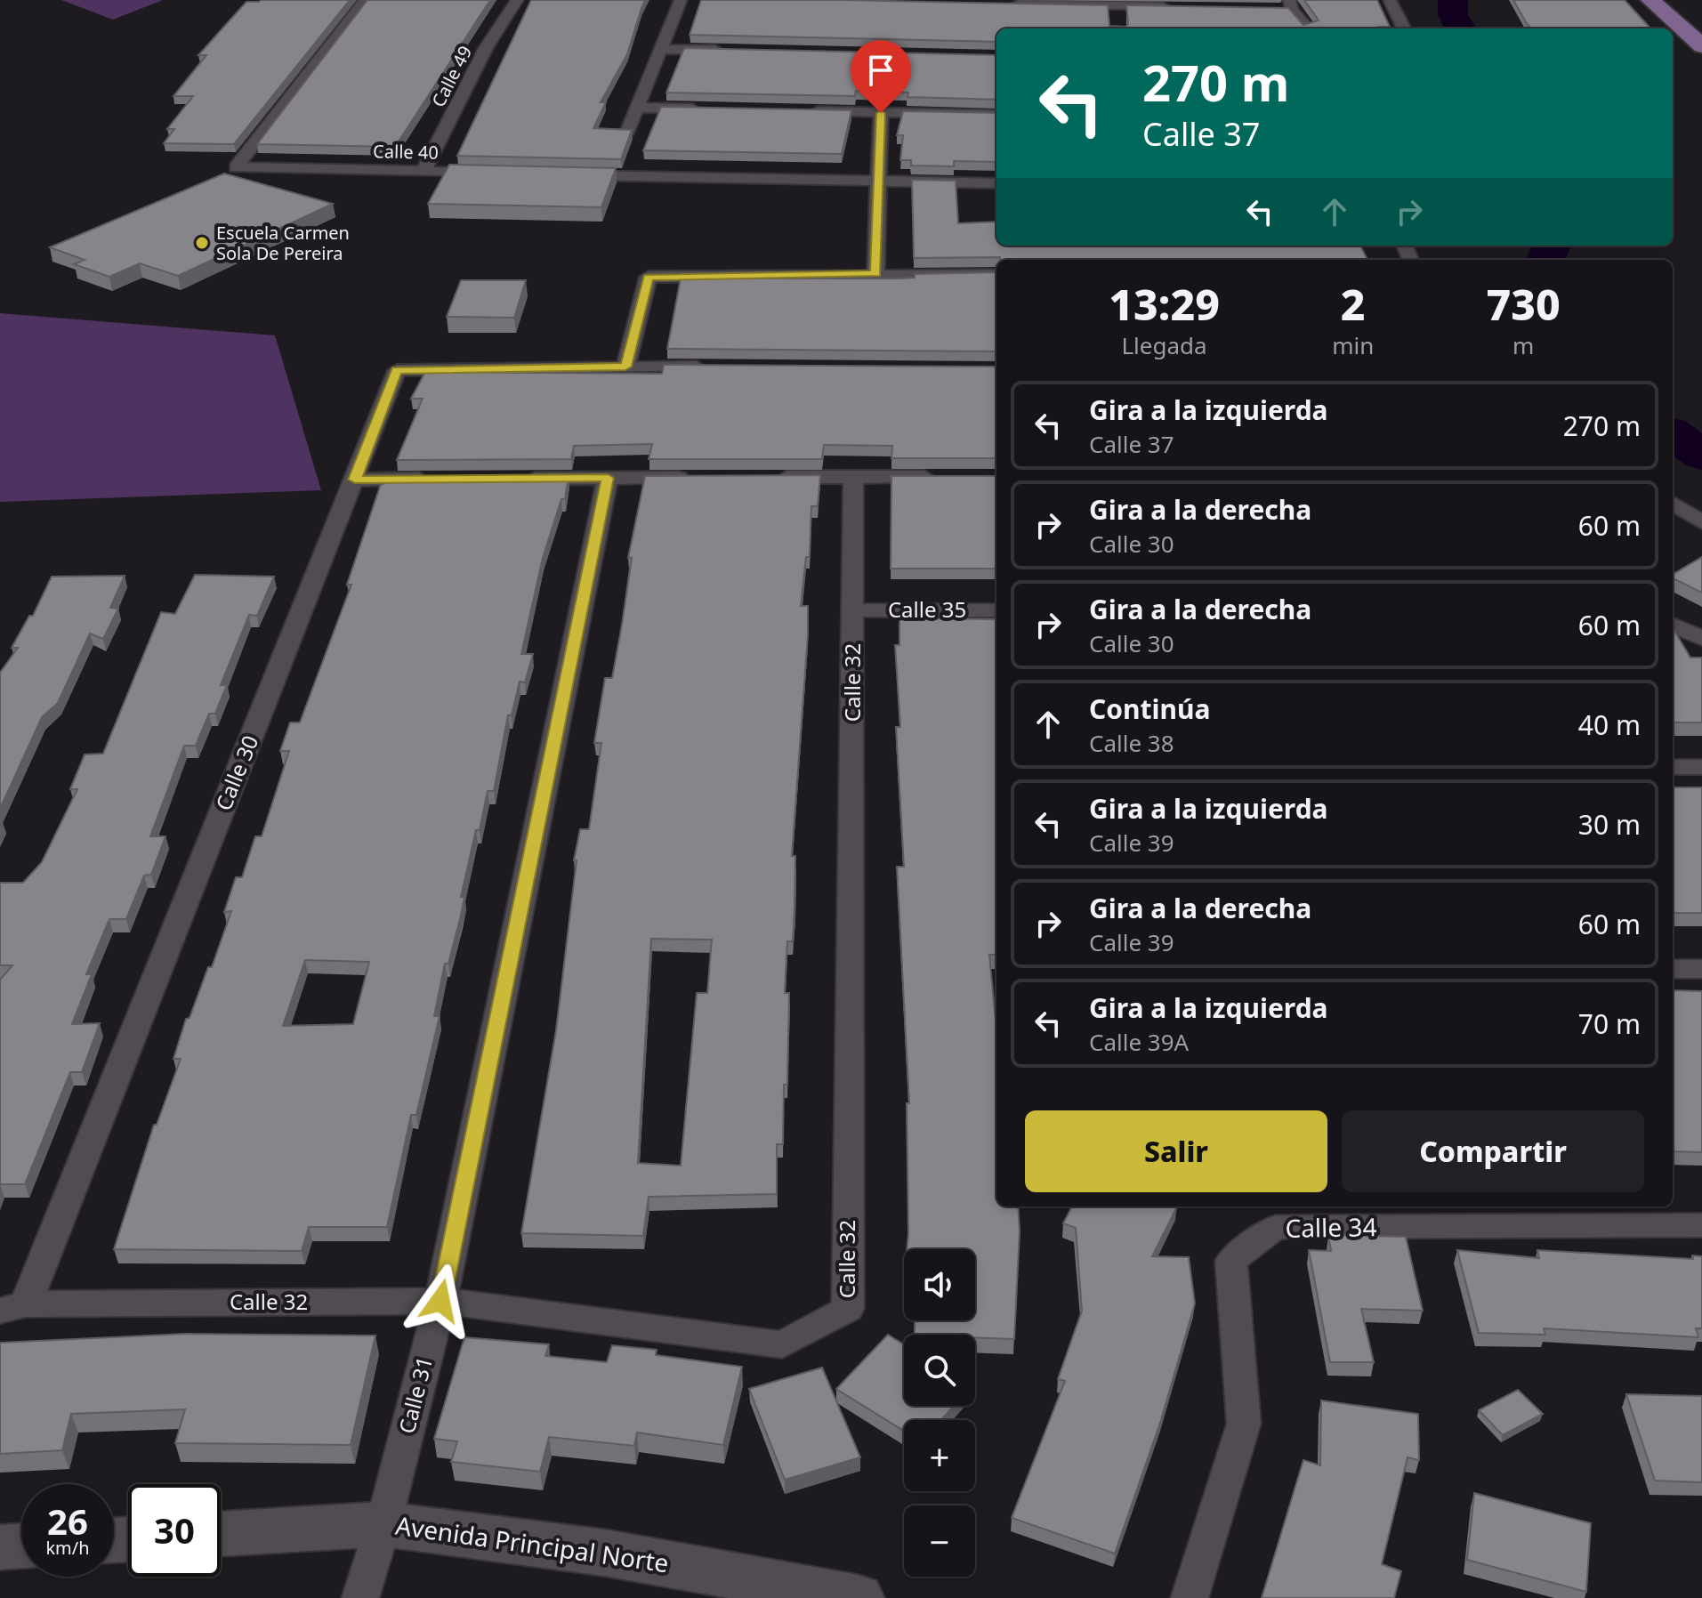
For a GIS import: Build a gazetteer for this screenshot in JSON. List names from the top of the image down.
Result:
{
  "streets": {
    "street": [
      "Calle 49",
      "Calle 40",
      "Calle 35",
      "Calle 32",
      "Calle 30",
      "Calle 34",
      "Calle 31",
      "Avenida Principal Norte"
    ]
  },
  "crossings": [
    ["Calle 49", "Calle 40"],
    ["Calle 35", "Calle 32"],
    ["Calle 32", "Calle 30"],
    ["Calle 32", "Calle 31"],
    ["Calle 31", "Avenida Principal Norte"]
  ],
  "places": ["Escuela Carmen Sola De Pereira"],
  "page": {
    "turn": ["270 m", "Calle 37"],
    "eta": [
      "13:29",
      "Llegada",
      "2",
      "min",
      "730",
      "m"
    ],
    "list": [
      {
        "name": "Gira a la izquierda",
        "note": "Calle 37",
        "value": "270 m"
      },
      {
        "name": "Gira a la derecha",
        "note": "Calle 30",
        "value": "60 m"
      },
      {
        "name": "Gira a la derecha",
        "note": "Calle 30",
        "value": "60 m"
      },
      {
        "name": "Continúa",
        "note": "Calle 38",
        "value": "40 m"
      },
      {
        "name": "Gira a la izquierda",
        "note": "Calle 39",
        "value": "30 m"
      },
      {
        "name": "Gira a la derecha",
        "note": "Calle 39",
        "value": "60 m"
      },
      {
        "name": "Gira a la izquierda",
        "note": "Calle 39A",
        "value": "70 m"
      }
    ],
    "buttons": ["Salir", "Compartir"],
    "map_buttons": ["+", "−"],
    "speed": "26 km/h",
    "limit": "30"
  }
}
